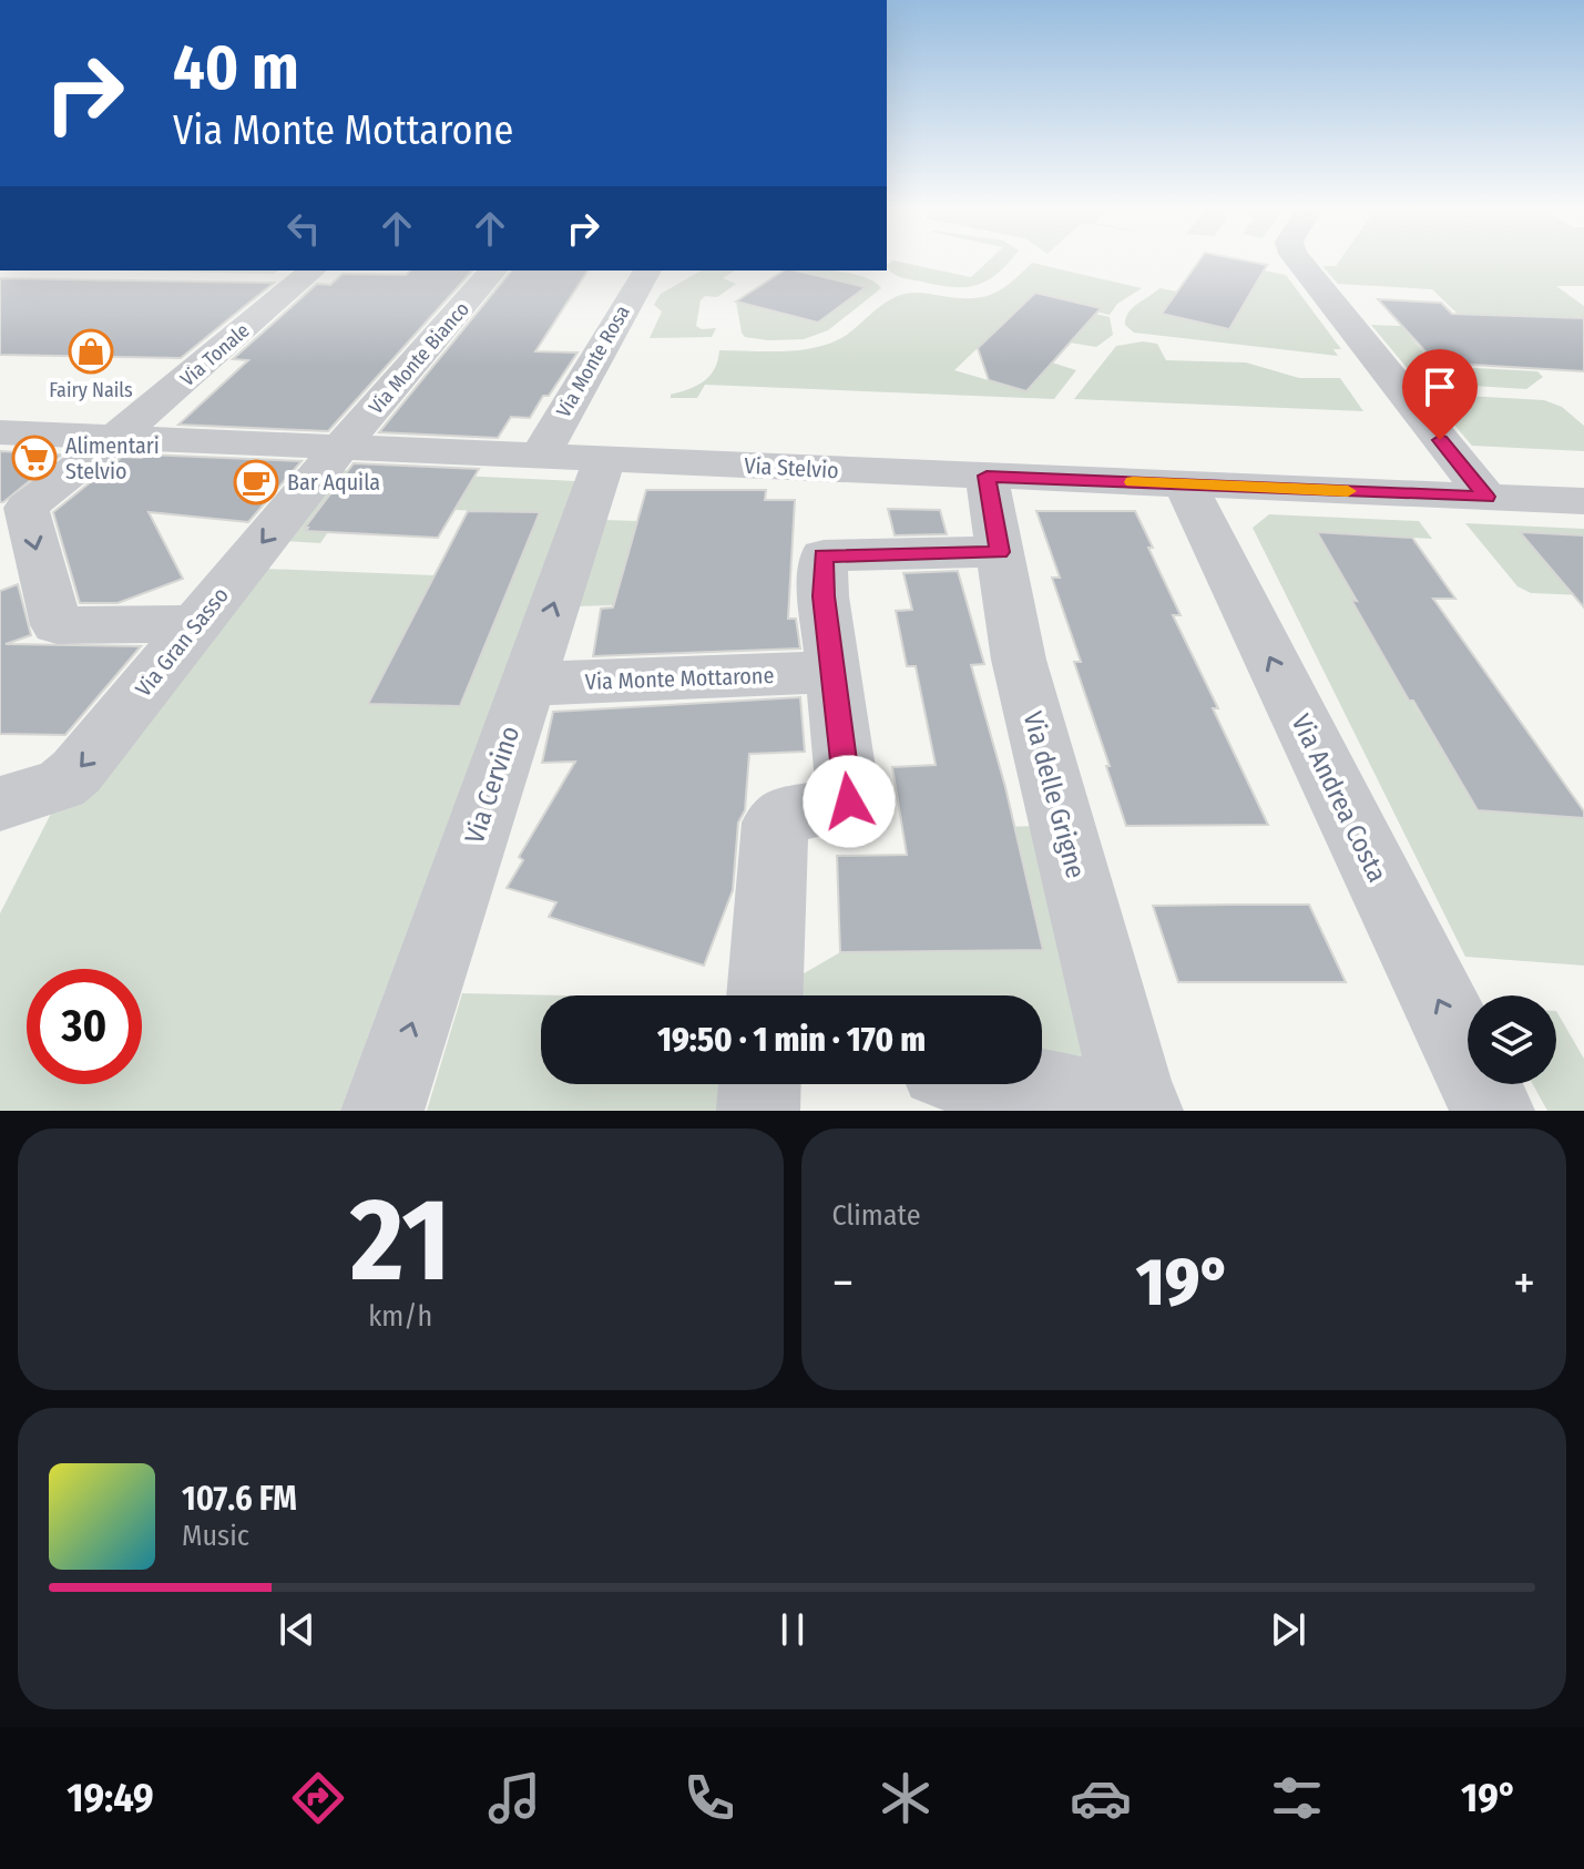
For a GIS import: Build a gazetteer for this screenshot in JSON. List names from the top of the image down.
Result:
{
  "streets": {
    "street": [
      "Via Tonale",
      "Via Monte Bianco",
      "Via Monte Rosa",
      "Via Stelvio",
      "Via Gran Sasso",
      "Via Monte Mottarone",
      "Via Cervino",
      "Via delle Grigne",
      "Via Andrea Costa"
    ]
  },
  "crossings": [
    ["Via Tonale", "Via Stelvio"],
    ["Via Tonale", "Via Gran Sasso"],
    ["Via Monte Bianco", "Via Stelvio"],
    ["Via Monte Bianco", "Via Gran Sasso"],
    ["Via Monte Rosa", "Via Stelvio"],
    ["Via Stelvio", "Via Gran Sasso"],
    ["Via Stelvio", "Via Cervino"],
    ["Via Stelvio", "Via delle Grigne"],
    ["Via Stelvio", "Via Andrea Costa"],
    ["Via Monte Mottarone", "Via Cervino"]
  ],
  "one_way": ["Via Gran Sasso", "Via Cervino", "Via Andrea Costa"],
  "places": {
    "shop": ["Fairy Nails"],
    "supermarket": ["Alimentari Stelvio"],
    "cafe": ["Bar Aquila"]
  },
  "page": {
    "turn": ["40 m", "Via Monte Mottarone"],
    "limit": "30",
    "trip": "19:50 · 1 min · 170 m",
    "tile": [
      ["21", "km/h"],
      "Climate"
    ],
    "heat": ["−", "19°", "+"],
    "song": ["107.6 FM", "Music"],
    "tabs": ["19:49", "19°"]
  }
}
